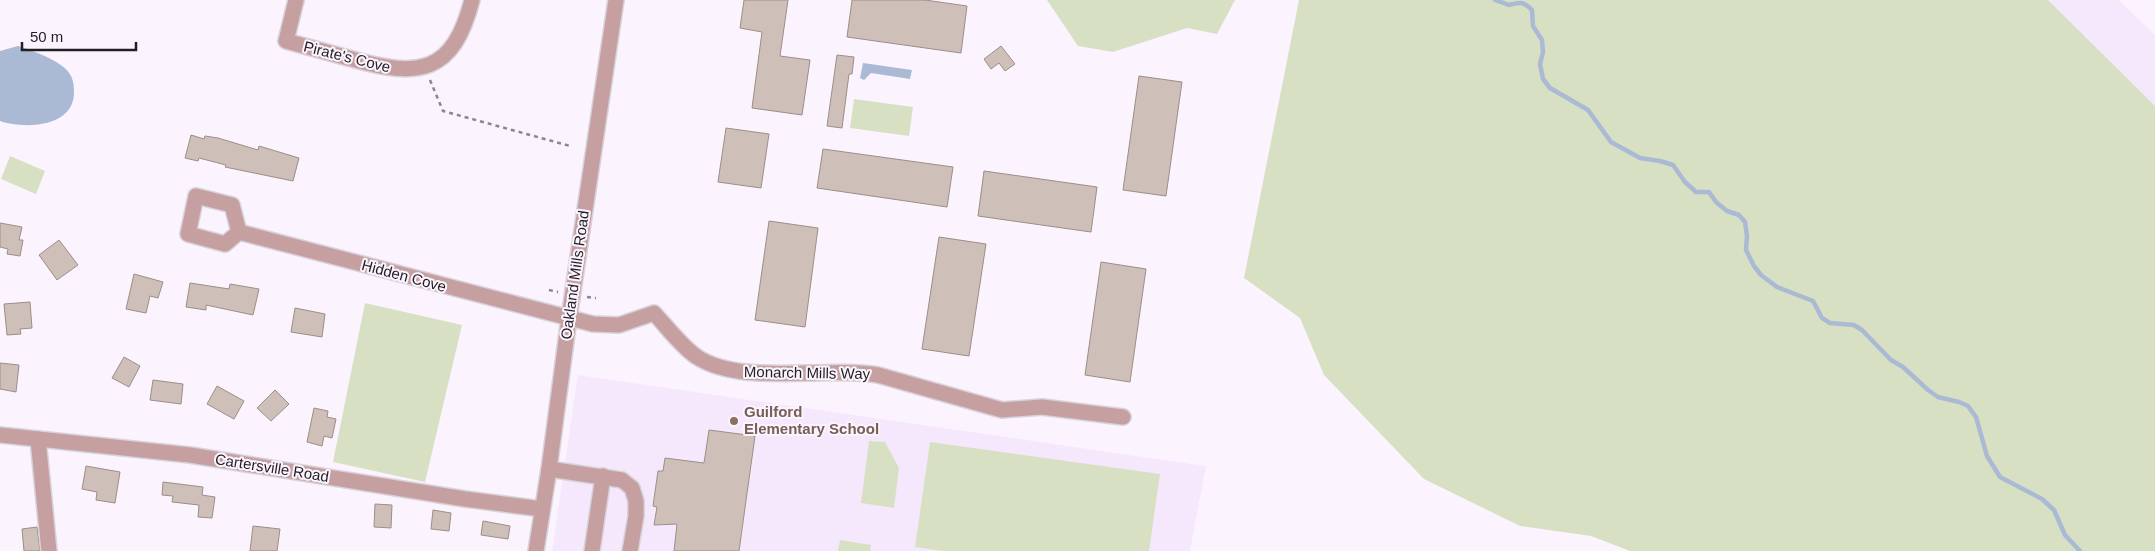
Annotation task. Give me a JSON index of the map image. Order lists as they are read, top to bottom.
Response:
{
  "streets": {
    "street": [
      "Pirate's Cove",
      "Oakland Mills Road",
      "Hidden Cove",
      "Monarch Mills Way",
      "Cartersville Road"
    ]
  },
  "crossings": [
    ["Oakland Mills Road", "Hidden Cove"],
    ["Oakland Mills Road", "Monarch Mills Way"],
    ["Oakland Mills Road", "Cartersville Road"],
    ["Hidden Cove", "Monarch Mills Way"]
  ],
  "places": ["Guilford Elementary School"],
  "scale_bar": "50 m"
}
